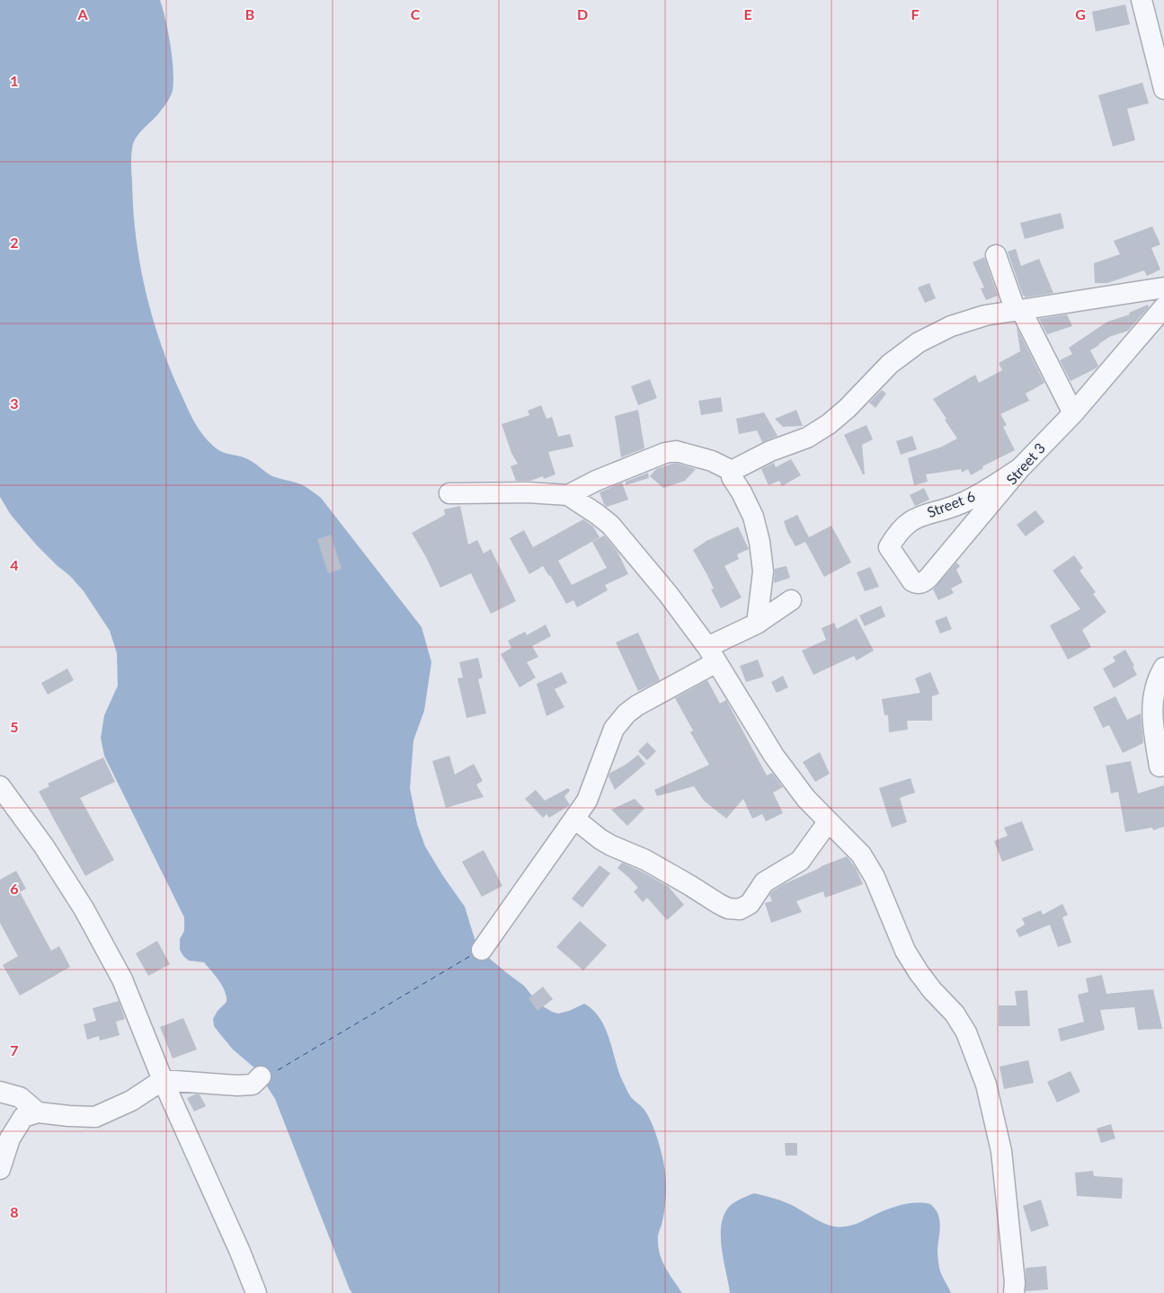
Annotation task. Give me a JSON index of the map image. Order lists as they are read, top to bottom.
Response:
{
  "streets": {
    "street": ["Street 3", "Street 6"]
  },
  "crossings": [
    ["Street 3", "Street 6"]
  ],
  "grid": {
    "columns": [
      "A",
      "B",
      "C",
      "D",
      "E",
      "F",
      "G"
    ],
    "rows": [
      "1",
      "2",
      "3",
      "4",
      "5",
      "6",
      "7",
      "8"
    ]
  }
}
